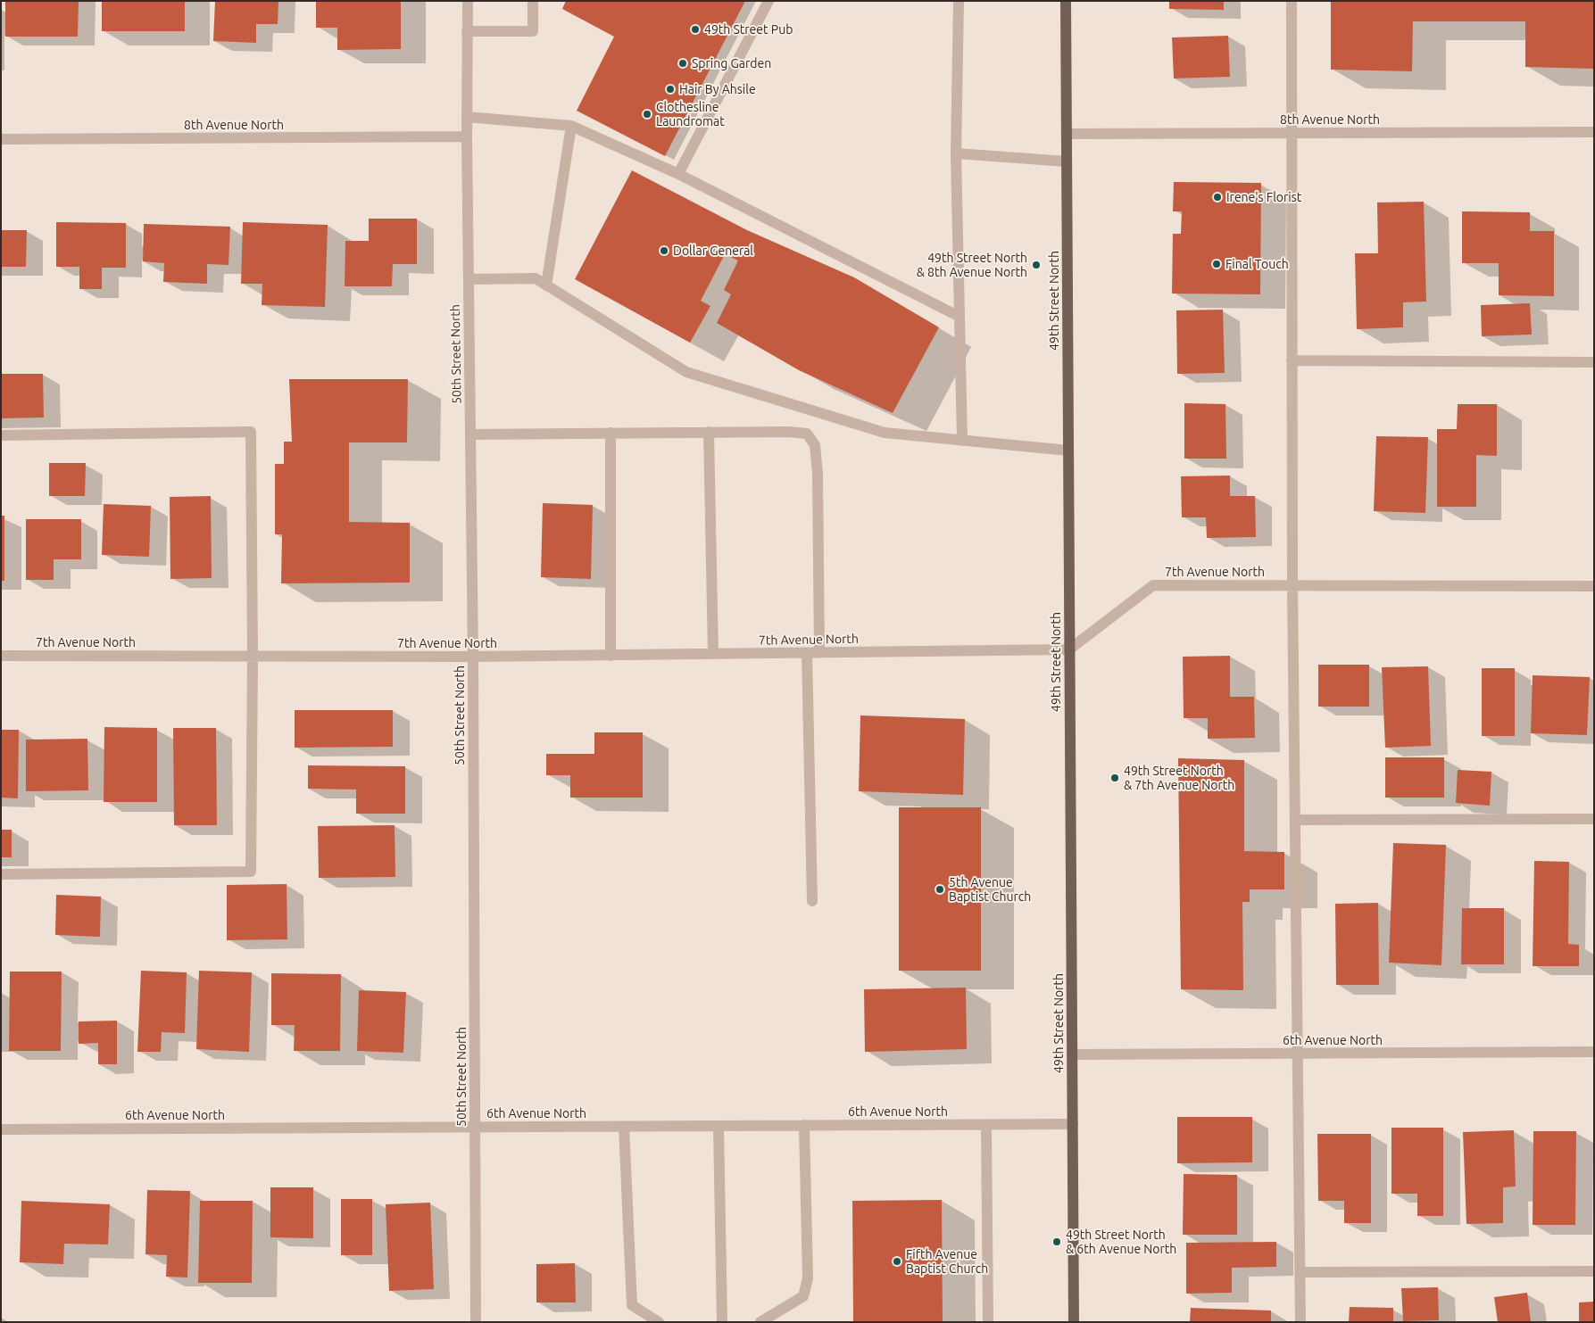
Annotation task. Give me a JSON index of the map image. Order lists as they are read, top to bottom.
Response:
{
  "streets": {
    "main road": ["49th Street North"],
    "street": [
      "8th Avenue North",
      "50th Street North",
      "7th Avenue North",
      "6th Avenue North"
    ]
  },
  "crossings": [
    ["8th Avenue North", "49th Street North"],
    ["8th Avenue North", "50th Street North"],
    ["49th Street North", "7th Avenue North"],
    ["49th Street North", "6th Avenue North"],
    ["50th Street North", "7th Avenue North"],
    ["50th Street North", "6th Avenue North"]
  ],
  "places": [
    "49th Street Pub",
    "Spring Garden",
    "Hair By Ahsile",
    "Clothesline Laundromat",
    "Irene's Florist",
    "Dollar General",
    "Final Touch",
    "49th Street North & 8th Avenue North",
    "49th Street North & 7th Avenue North",
    "5th Avenue Baptist Church",
    "49th Street North & 6th Avenue North",
    "Fifth Avenue Baptist Church"
  ]
}
